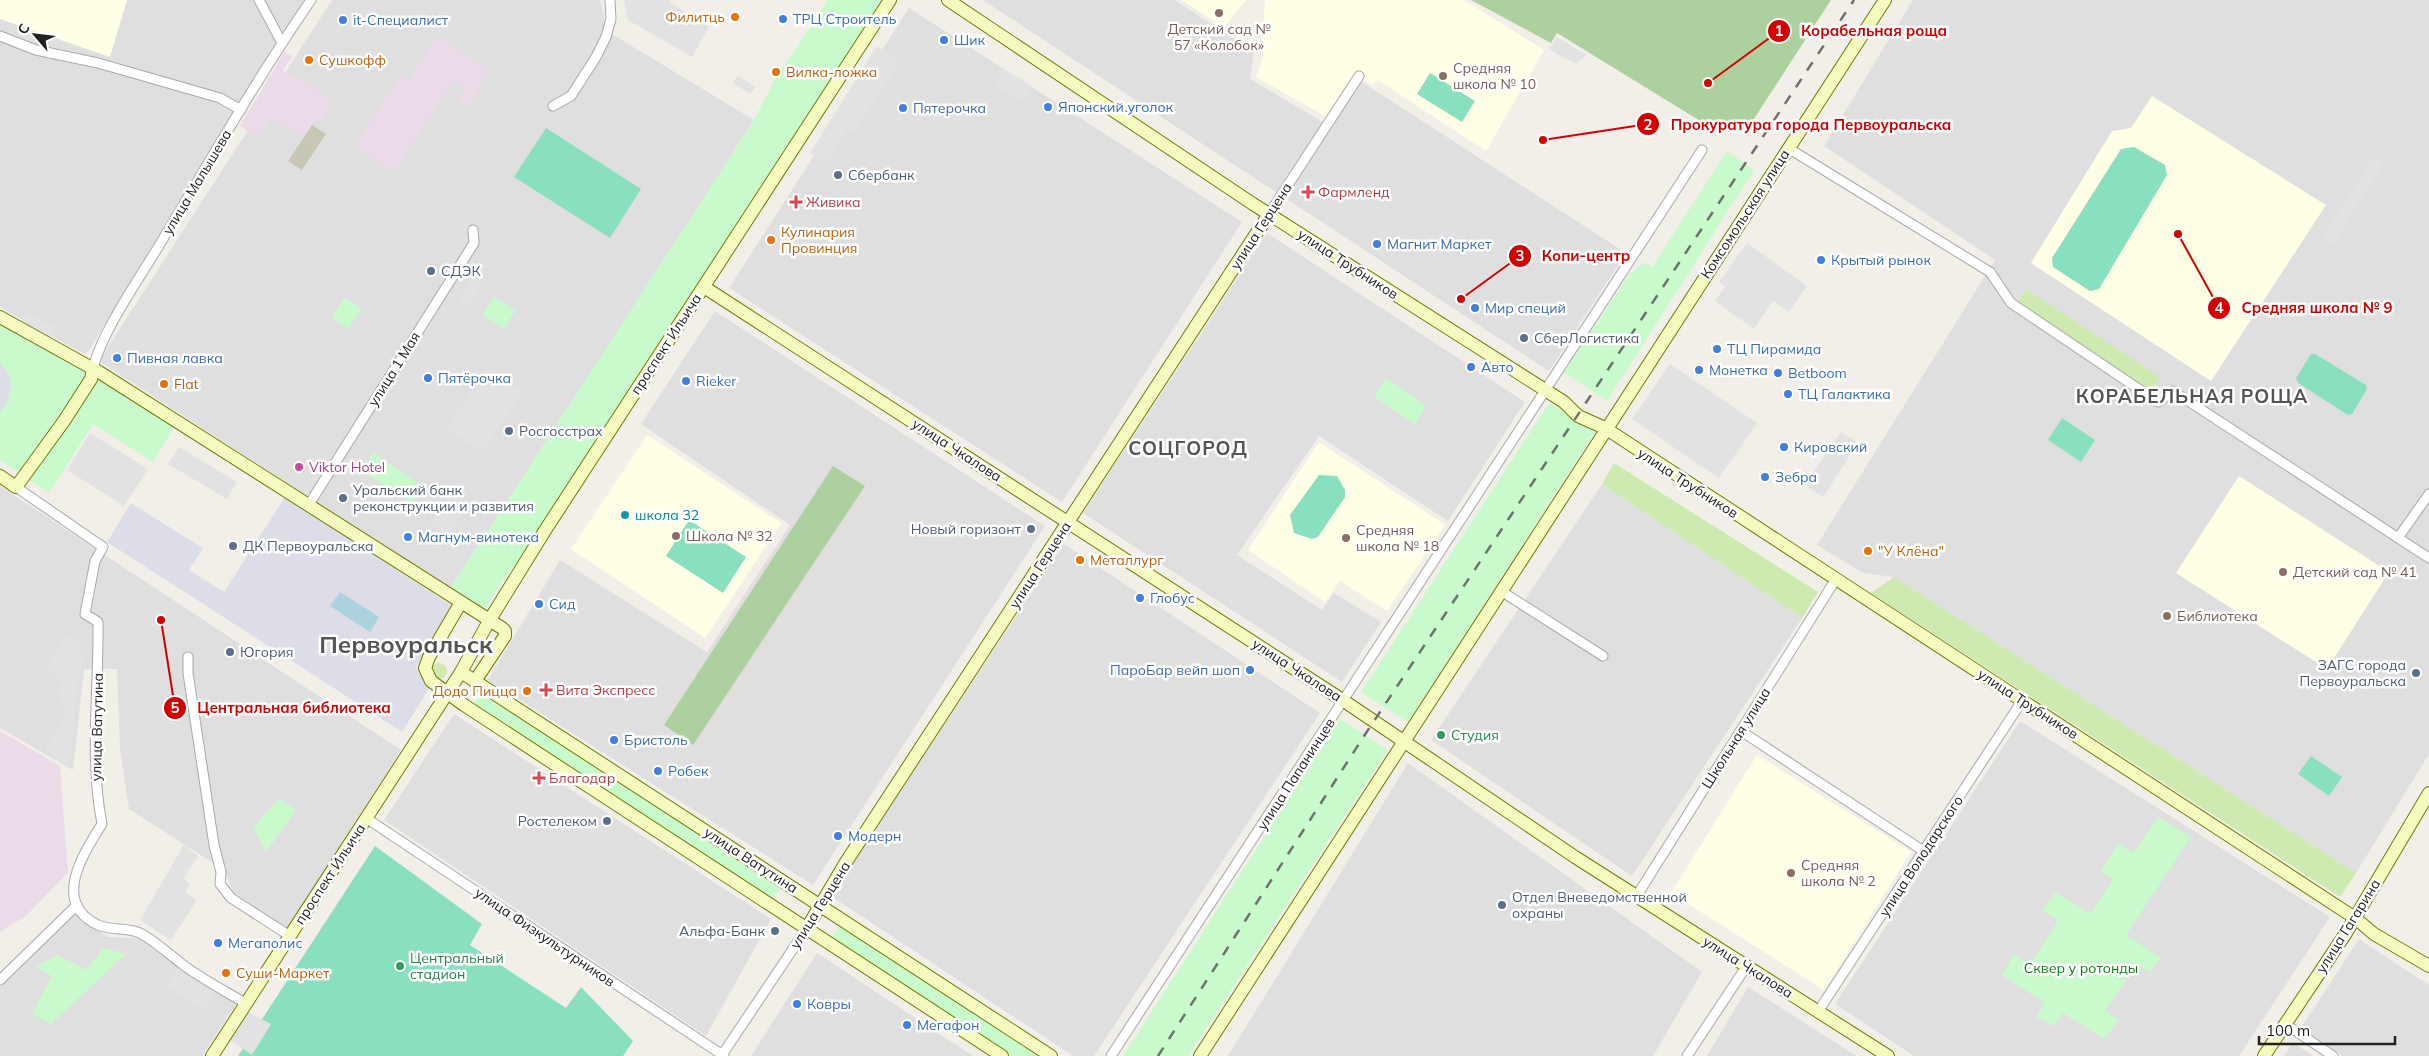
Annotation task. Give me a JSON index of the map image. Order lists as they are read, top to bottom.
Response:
{
  "streets": {
    "street": [
      "улица Малышева",
      "Комсомольская улица",
      "улица Герцена",
      "улица Трубников",
      "проспект Ильича",
      "улица 1 Мая",
      "улица Чкалова",
      "улица Ватутина",
      "Школьная улица",
      "улица Папанинцев",
      "улица Володарского",
      "улица Гагарина",
      "улица Физкультурников"
    ]
  },
  "crossings": [
    ["Комсомольская улица", "улица Трубников"],
    ["улица Герцена", "улица Трубников"],
    ["улица Герцена", "улица Чкалова"],
    ["улица Герцена", "улица Ватутина"],
    ["улица Герцена", "улица Физкультурников"],
    ["улица Трубников", "Школьная улица"],
    ["улица Трубников", "улица Папанинцев"],
    ["улица Трубников", "улица Володарского"],
    ["улица Трубников", "улица Гагарина"],
    ["проспект Ильича", "улица Чкалова"],
    ["проспект Ильича", "улица Ватутина"],
    ["проспект Ильича", "улица Физкультурников"],
    ["улица Чкалова", "Школьная улица"],
    ["улица Чкалова", "улица Папанинцев"],
    ["улица Чкалова", "улица Володарского"]
  ],
  "districts": ["КОРАБЕЛЬНАЯ РОЩА", "СОЦГОРОД", "Первоуральск"],
  "parks": ["Сквер у ротонды"],
  "places": {
    "other": [
      "Детский сад № 57 «Колобок»",
      "Филитць",
      "ТРЦ Строитель",
      "it-Специалист",
      "Шик",
      "Сушкофф",
      "Вилка-ложка",
      "Средняя школа № 10",
      "Корабельная роща",
      "Японский уголок",
      "Пятерочка",
      "Прокуратура города Первоуральска",
      "Сбербанк",
      "Средняя школа № 9",
      "Кулинария Провинция",
      "Магнит Маркет",
      "Крытый рынок",
      "СДЭК",
      "Копи-центр",
      "Мир специй",
      "СберЛогистика",
      "ТЦ Пирамида",
      "Пивная лавка",
      "Авто",
      "Монетка",
      "Betboom",
      "Пятёрочка",
      "Rieker",
      "Flat",
      "ТЦ Галактика",
      "Росгосстрах",
      "Кировский",
      "Viktor Hotel",
      "Зебра",
      "Уральский банк реконструкции и развития",
      "школа 32",
      "Новый горизонт",
      "Школа № 32",
      "Магнум-винотека",
      "Средняя школа № 18",
      "ДК Первоуральска",
      "\"У Клёна\"",
      "Металлург",
      "Детский сад № 41",
      "Глобус",
      "Сид",
      "Библиотека",
      "Центральная библиотека",
      "Югория",
      "ПароБар вейп шоп",
      "ЗАГС города Первоуральска",
      "Додо Пицца",
      "Студия",
      "Бристоль",
      "Робек",
      "Ростелеком",
      "Модерн",
      "Средняя школа № 2",
      "Отдел Вневедомственной охраны",
      "Альфа-Банк",
      "Мегаполис",
      "Центральный стадион",
      "Суши-Маркет",
      "Ковры",
      "Мегафон"
    ],
    "health": [
      "Фармленд",
      "Живика",
      "Вита Экспресс",
      "Благодар"
    ]
  },
  "scale_bar": "100 m",
  "north": "top left"
}
